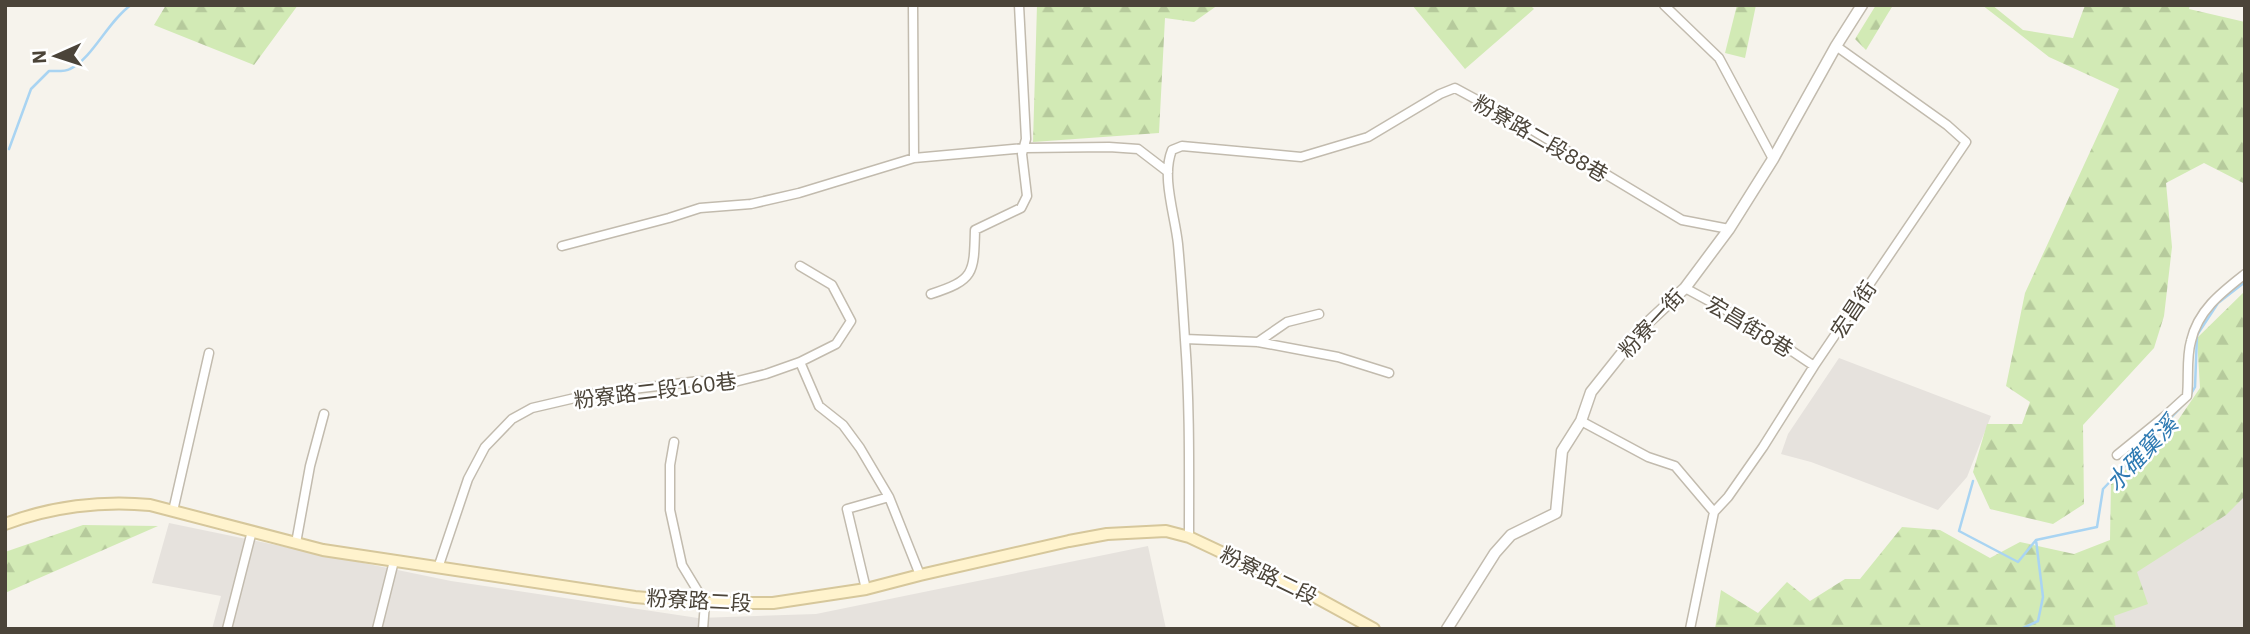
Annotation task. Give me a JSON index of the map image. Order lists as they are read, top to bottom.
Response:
{
  "streets": {
    "main road": ["粉寮路二段"],
    "street": [
      "粉寮路二段88巷",
      "宏昌街",
      "粉寮一街",
      "宏昌街8巷",
      "粉寮路二段160巷"
    ]
  },
  "crossings": [
    ["粉寮路二段88巷", "粉寮一街"],
    ["宏昌街", "粉寮一街"],
    ["宏昌街", "宏昌街8巷"],
    ["粉寮一街", "宏昌街8巷"],
    ["粉寮路二段160巷", "粉寮路二段"]
  ],
  "water": ["水確窠溪"],
  "north": "left"
}
